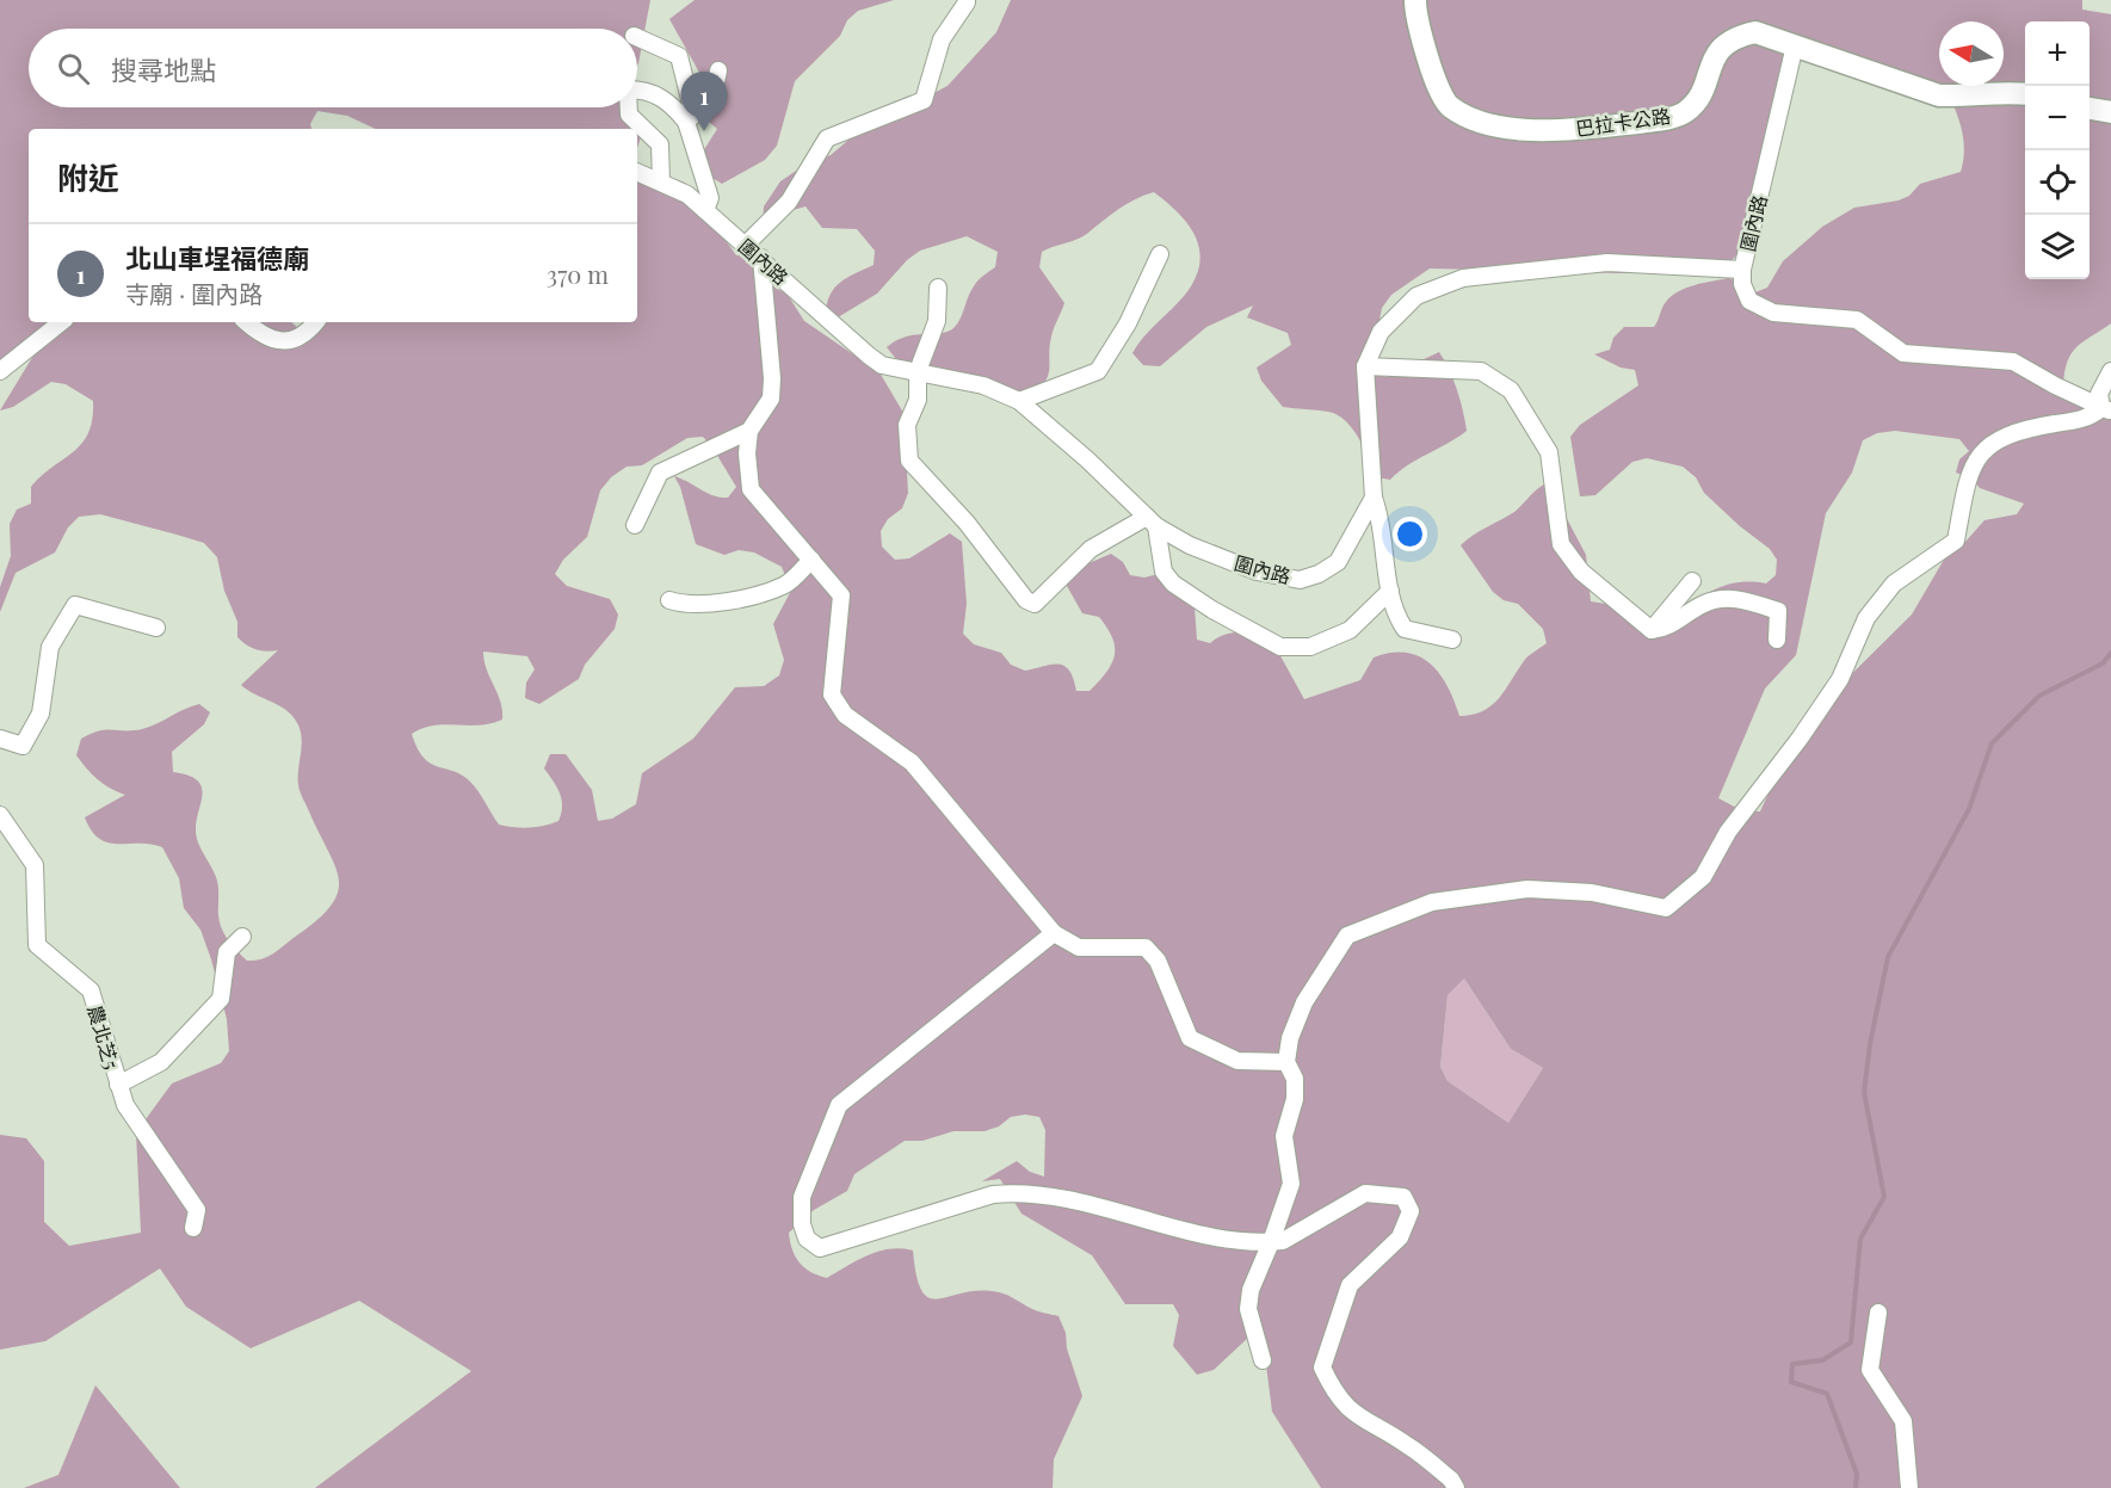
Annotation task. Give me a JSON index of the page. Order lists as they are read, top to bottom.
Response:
{
  "streets": {
    "main road": ["巴拉卡公路"],
    "street": ["圍內路", "農北芝5"]
  },
  "crossings": [
    ["巴拉卡公路", "圍內路"]
  ],
  "north": "left",
  "page": {
    "map_buttons": ["+", "−"],
    "search": "搜尋地點",
    "pins": "1",
    "heading": "附近",
    "list": [
      {
        "mark": "1",
        "name": "北山車埕福德廟",
        "note": "寺廟 · 圍內路",
        "value": "370 m"
      }
    ]
  }
}
